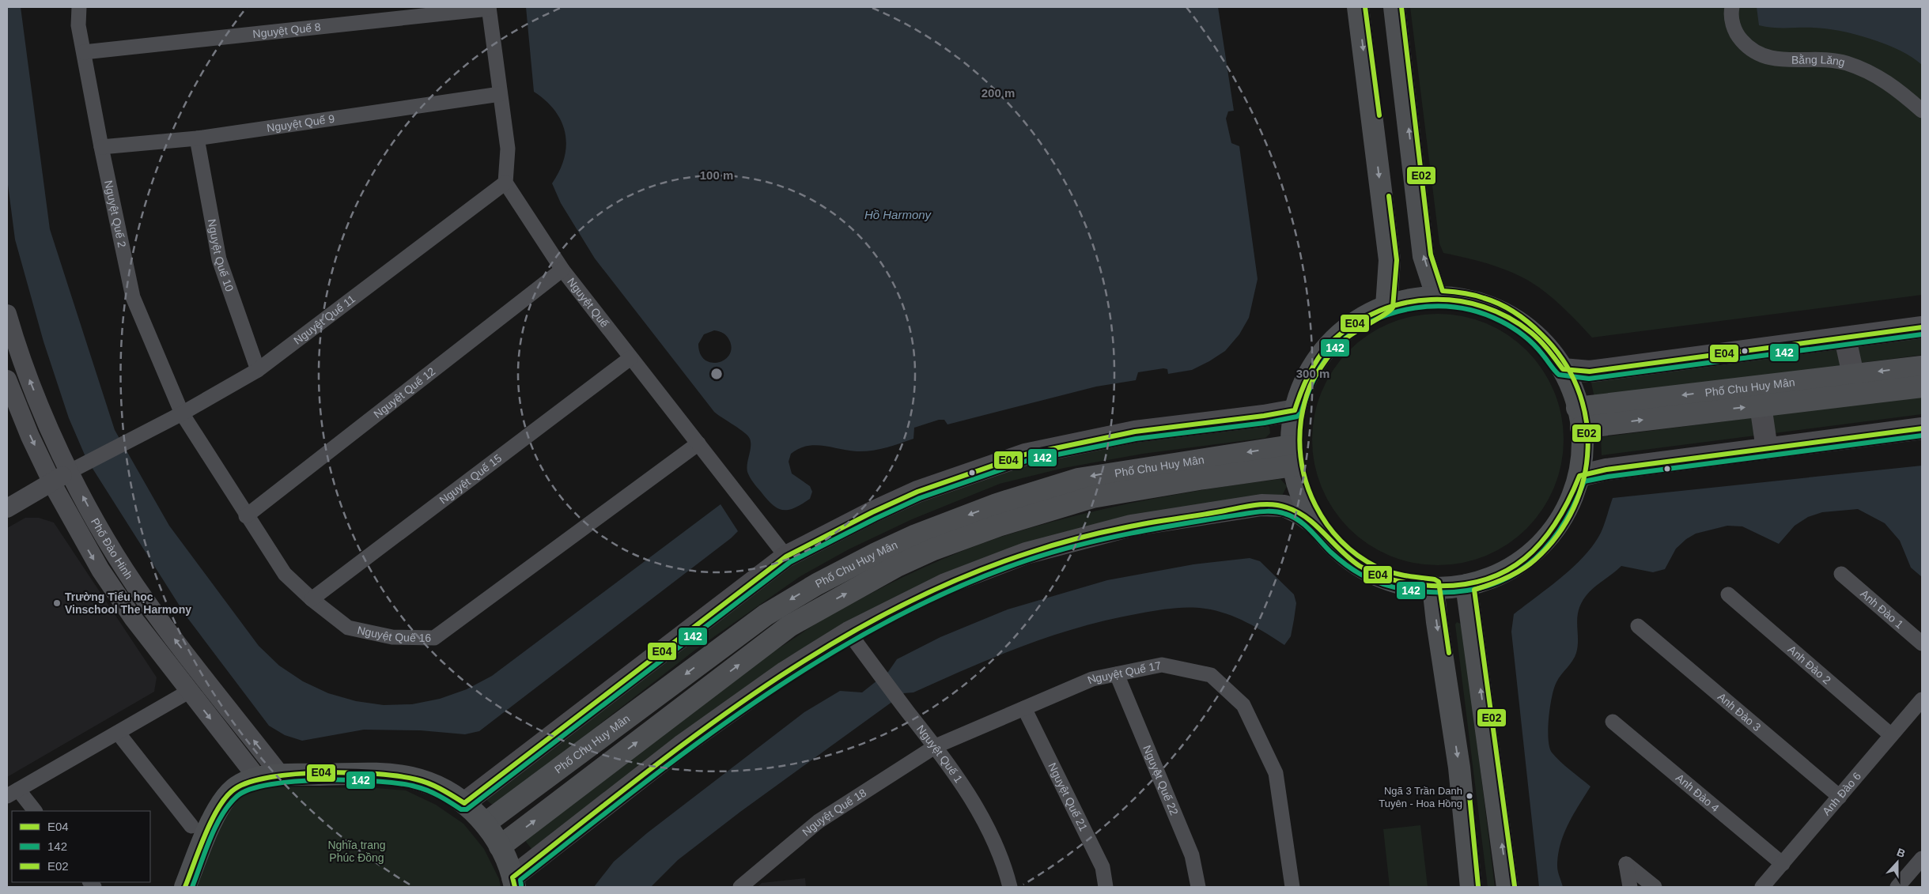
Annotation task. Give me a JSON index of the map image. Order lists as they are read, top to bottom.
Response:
{
  "streets": {
    "main road": ["Phố Chu Huy Mân"],
    "street": [
      "Nguyệt Quế 8",
      "Bằng Lăng",
      "Nguyệt Quế 9",
      "Nguyệt Quế 2",
      "Nguyệt Quế 10",
      "Nguyệt Quế",
      "Nguyệt Quế 11",
      "Nguyệt Quế 12",
      "Nguyệt Quế 15",
      "Phố Đào Hinh",
      "Anh Đào 1",
      "Nguyệt Quế 16",
      "Anh Đào 2",
      "Nguyệt Quế 17",
      "Anh Đào 3",
      "Nguyệt Quế 1",
      "Nguyệt Quế 22",
      "Anh Đào 4",
      "Anh Đào 6",
      "Nguyệt Quế 21",
      "Nguyệt Quế 18"
    ]
  },
  "crossings": [
    ["Nguyệt Quế 8", "Nguyệt Quế 2"],
    ["Nguyệt Quế 9", "Nguyệt Quế 2"],
    ["Nguyệt Quế 9", "Nguyệt Quế 10"],
    ["Nguyệt Quế 2", "Nguyệt Quế 11"],
    ["Nguyệt Quế 2", "Nguyệt Quế 16"],
    ["Nguyệt Quế 10", "Nguyệt Quế 11"],
    ["Nguyệt Quế", "Nguyệt Quế 11"],
    ["Nguyệt Quế", "Nguyệt Quế 12"],
    ["Nguyệt Quế", "Nguyệt Quế 15"],
    ["Nguyệt Quế", "Nguyệt Quế 16"],
    ["Nguyệt Quế 11", "Phố Đào Hinh"],
    ["Nguyệt Quế 11", "Nguyệt Quế 16"],
    ["Nguyệt Quế 12", "Nguyệt Quế 16"],
    ["Nguyệt Quế 15", "Nguyệt Quế 16"],
    ["Anh Đào 2", "Anh Đào 6"],
    ["Nguyệt Quế 17", "Nguyệt Quế 1"],
    ["Nguyệt Quế 17", "Nguyệt Quế 22"],
    ["Nguyệt Quế 17", "Nguyệt Quế 21"],
    ["Nguyệt Quế 17", "Nguyệt Quế 18"],
    ["Anh Đào 3", "Anh Đào 6"],
    ["Nguyệt Quế 1", "Nguyệt Quế 18"],
    ["Anh Đào 4", "Anh Đào 6"]
  ],
  "water": ["Hồ Harmony"],
  "parks": ["Nghĩa trang Phúc Đồng"],
  "places": ["Trường Tiểu học Vinschool The Harmony", "Ngã 3 Trần Danh Tuyên - Hoa Hồng"],
  "lines": ["transit line E02", "transit line E04", "transit line 142"],
  "legend": ["E04", "142", "E02"],
  "north": "top",
  "rings": ["200 m", "100 m", "300 m"]
}
